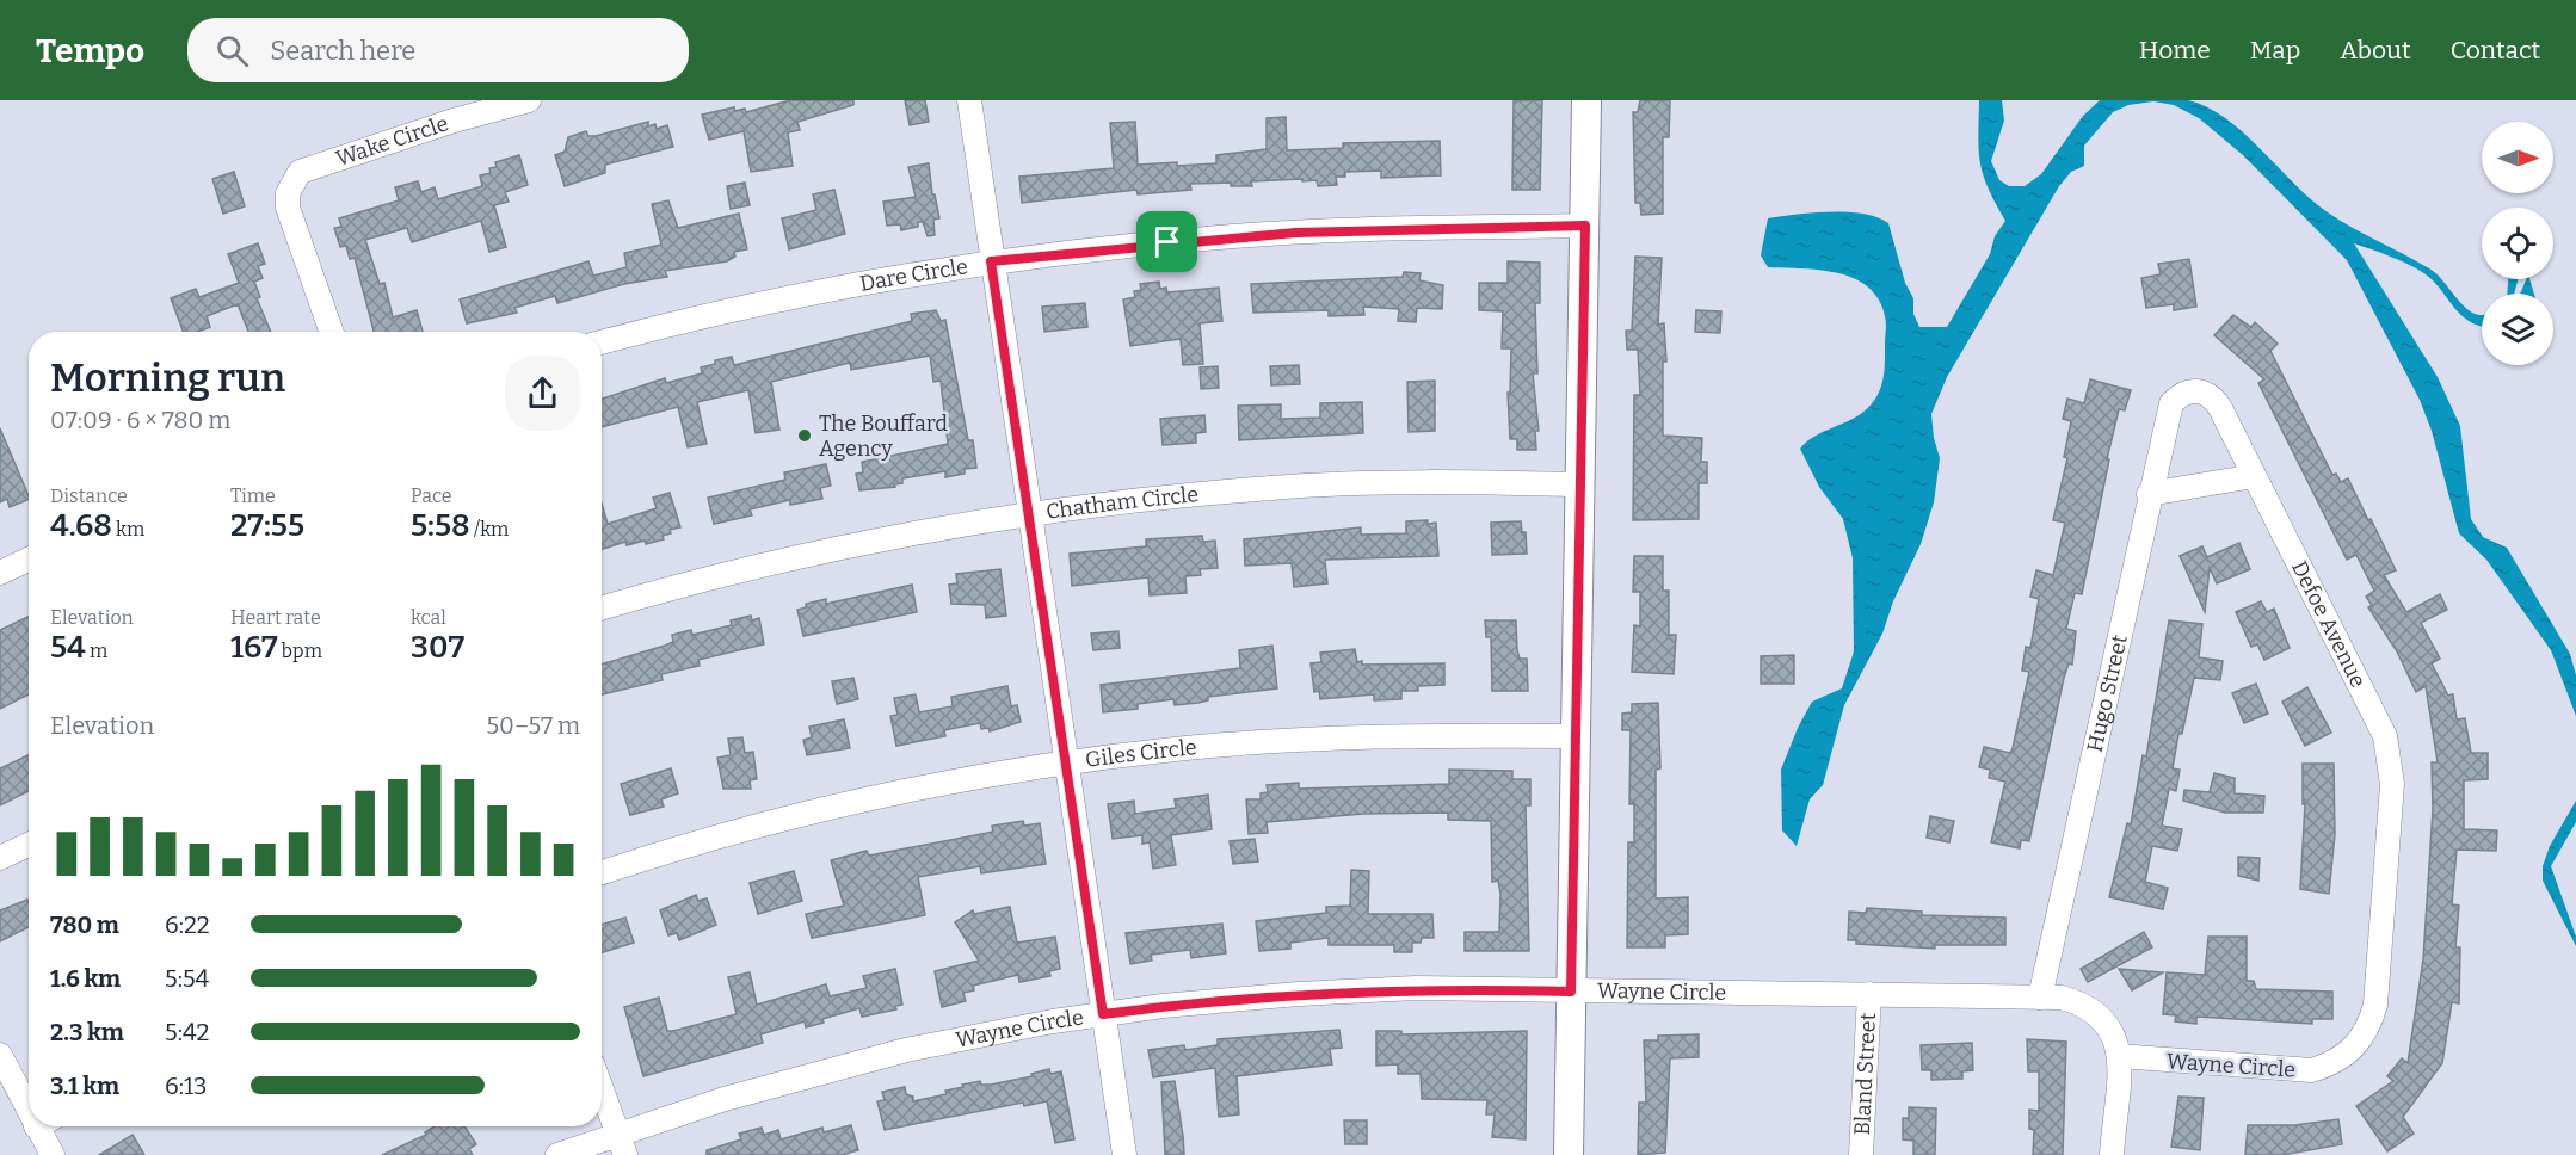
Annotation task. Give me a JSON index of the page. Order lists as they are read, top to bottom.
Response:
{
  "streets": {
    "street": [
      "Wake Circle",
      "Dare Circle",
      "Chatham Circle",
      "Defoe Avenue",
      "Hugo Street",
      "Giles Circle",
      "Wayne Circle",
      "Bland Street"
    ]
  },
  "crossings": [
    ["Defoe Avenue", "Hugo Street"],
    ["Defoe Avenue", "Wayne Circle"],
    ["Hugo Street", "Wayne Circle"],
    ["Wayne Circle", "Bland Street"]
  ],
  "places": ["The Bouffard Agency"],
  "north": "right",
  "page": {
    "header": "Tempo",
    "search": "Search here",
    "nav": [
      "Home",
      "Map",
      "About",
      "Contact"
    ],
    "heading": ["Morning run", "07:09 · 6 × 780 m"],
    "stats": [
      ["Distance", "4.68 km"],
      ["Time", "27:55"],
      ["Pace", "5:58 /km"],
      ["Elevation", "54 m"],
      ["Heart rate", "167 bpm"],
      ["kcal", "307"]
    ],
    "chart": ["Elevation", "50–57 m"],
    "list": [
      {
        "name": "780 m",
        "note": "6:22"
      },
      {
        "name": "1.6 km",
        "note": "5:54"
      },
      {
        "name": "2.3 km",
        "note": "5:42"
      },
      {
        "name": "3.1 km",
        "note": "6:13"
      }
    ]
  }
}
